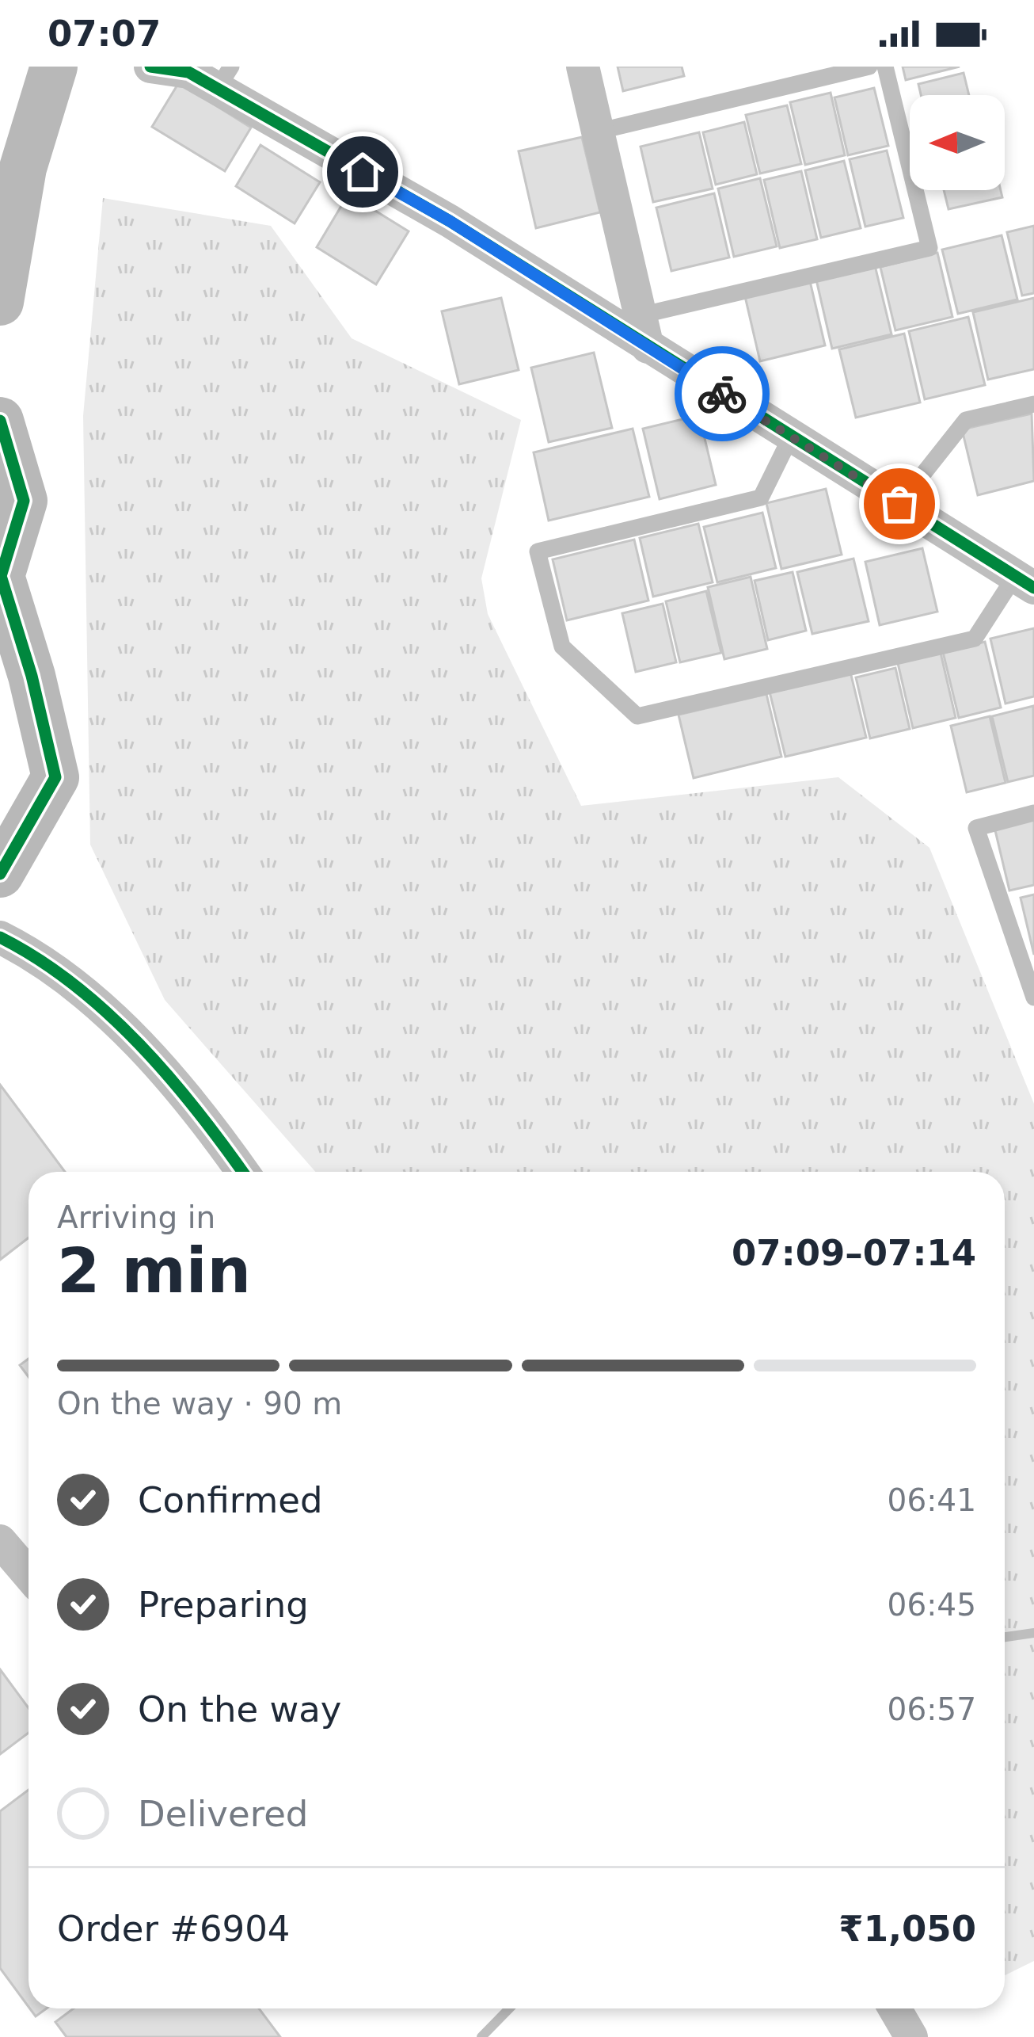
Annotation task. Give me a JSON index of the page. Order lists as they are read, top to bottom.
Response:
{
  "north": "left",
  "page": {
    "status": "07:07",
    "heading": ["2 min", "Arriving in", "07:09–07:14"],
    "panel": ["Order #6904", "₹1,050"],
    "bar": "On the way · 90 m",
    "list": [
      ["Confirmed", "06:41"],
      ["Preparing", "06:45"],
      ["On the way", "06:57"],
      "Delivered"
    ]
  }
}
